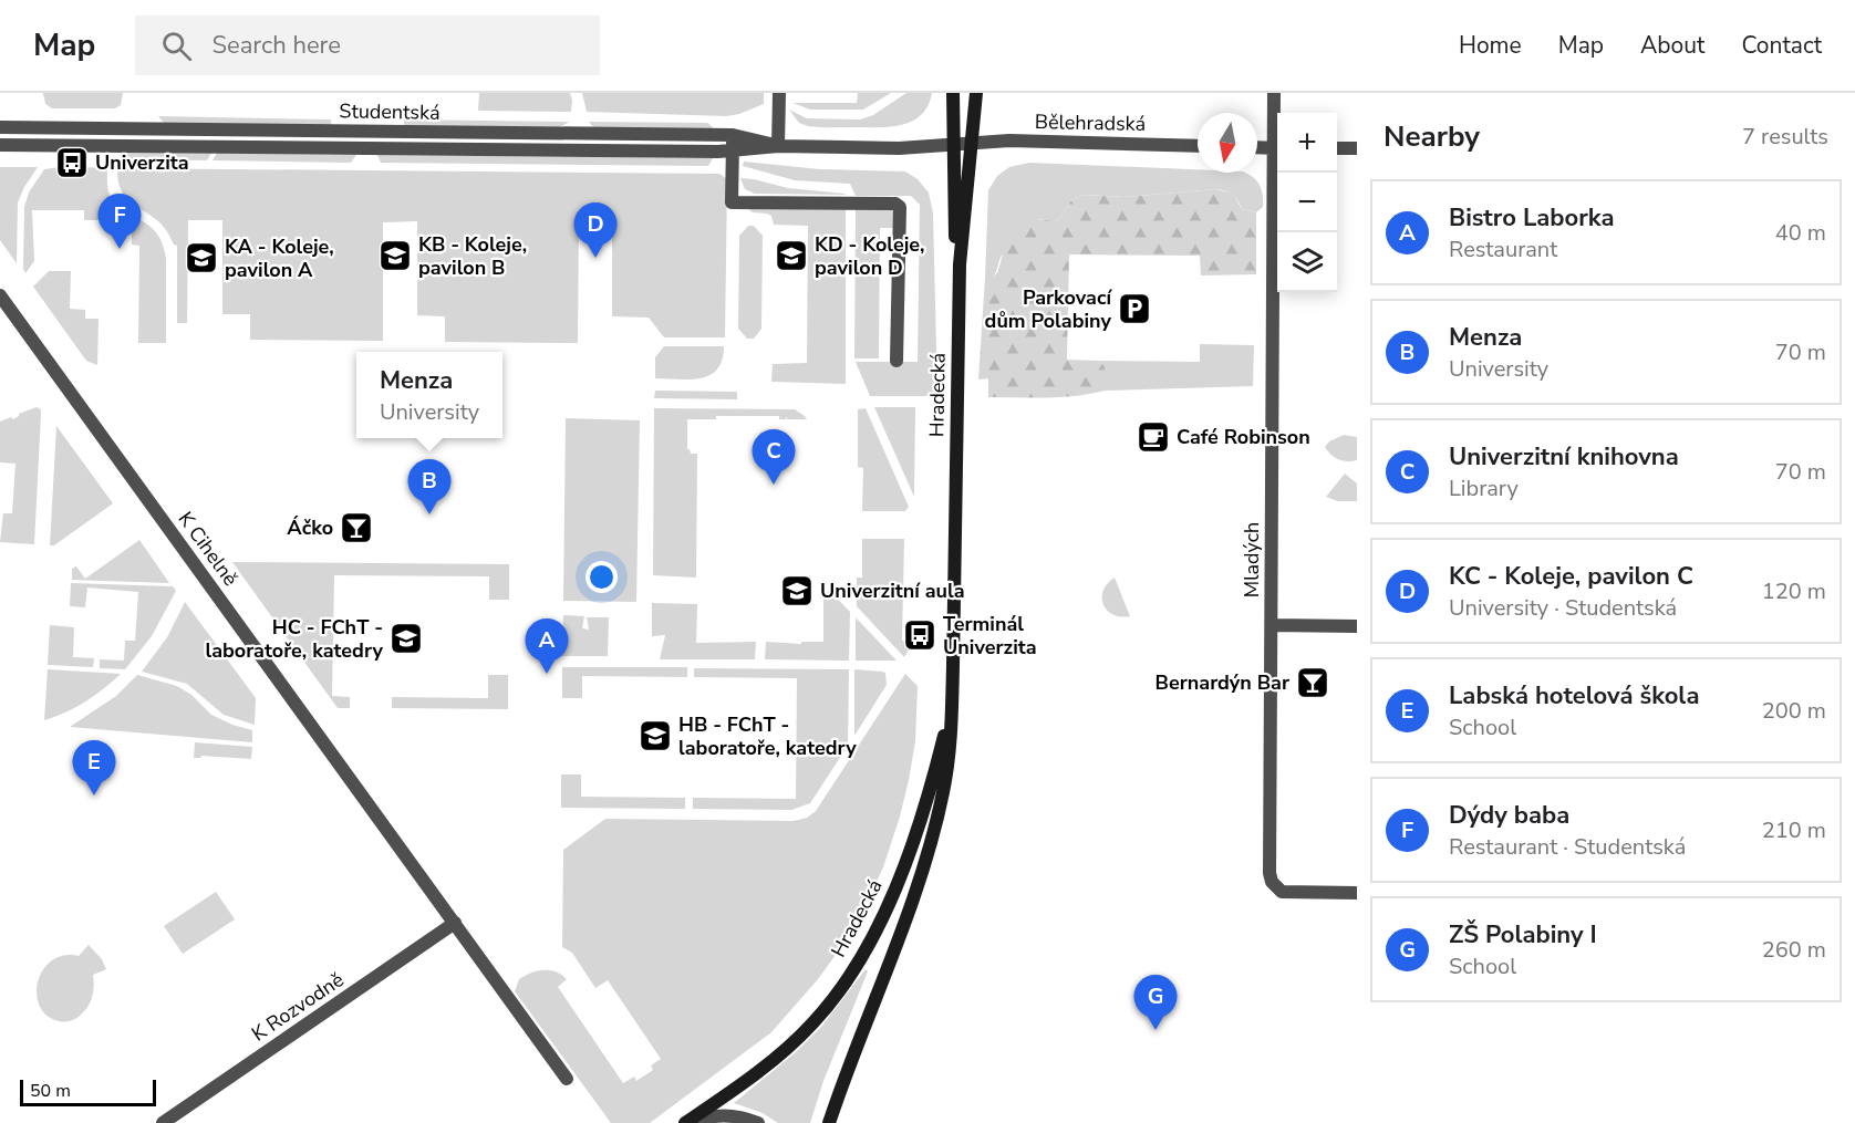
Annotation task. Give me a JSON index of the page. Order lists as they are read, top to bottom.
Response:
{
  "streets": {
    "main road": ["Hradecká"],
    "street": [
      "Studentská",
      "Bělehradská",
      "K Cihelně",
      "Mladých",
      "K Rozvodně"
    ]
  },
  "crossings": [
    ["Studentská", "Bělehradská"],
    ["K Cihelně", "K Rozvodně"]
  ],
  "places": {
    "bus stop": ["Univerzita", "Terminál Univerzita"],
    "school or university": [
      "KB - Koleje, pavilon B",
      "KD - Koleje, pavilon D",
      "KA - Koleje, pavilon A",
      "Univerzitní aula",
      "HC - FChT - laboratoře, katedry",
      "HB - FChT - laboratoře, katedry"
    ],
    "parking": ["Parkovací dům Polabiny"],
    "cafe": ["Café Robinson"],
    "bar": ["Áčko", "Bernardýn Bar"]
  },
  "scale_bar": "50 m",
  "north": "bottom",
  "page": {
    "header": "Map",
    "search": "Search here",
    "nav": [
      "Home",
      "Map",
      "About",
      "Contact"
    ],
    "heading": ["Nearby", "7 results"],
    "map_buttons": ["+", "−"],
    "list": [
      {
        "mark": "A",
        "name": "Bistro Laborka",
        "note": "Restaurant",
        "value": "40 m"
      },
      {
        "mark": "B",
        "name": "Menza",
        "note": "University",
        "value": "70 m"
      },
      {
        "mark": "C",
        "name": "Univerzitní knihovna",
        "note": "Library",
        "value": "70 m"
      },
      {
        "mark": "D",
        "name": "KC - Koleje, pavilon C",
        "note": "University · Studentská",
        "value": "120 m"
      },
      {
        "mark": "E",
        "name": "Labská hotelová škola",
        "note": "School",
        "value": "200 m"
      },
      {
        "mark": "F",
        "name": "Dýdy baba",
        "note": "Restaurant · Studentská",
        "value": "210 m"
      },
      {
        "mark": "G",
        "name": "ZŠ Polabiny I",
        "note": "School",
        "value": "260 m"
      }
    ],
    "pins": [
      "F",
      "D",
      "C",
      "B",
      "A",
      "E",
      "G"
    ],
    "popup": ["Menza", "University"],
    "scale": "50 m"
  }
}
